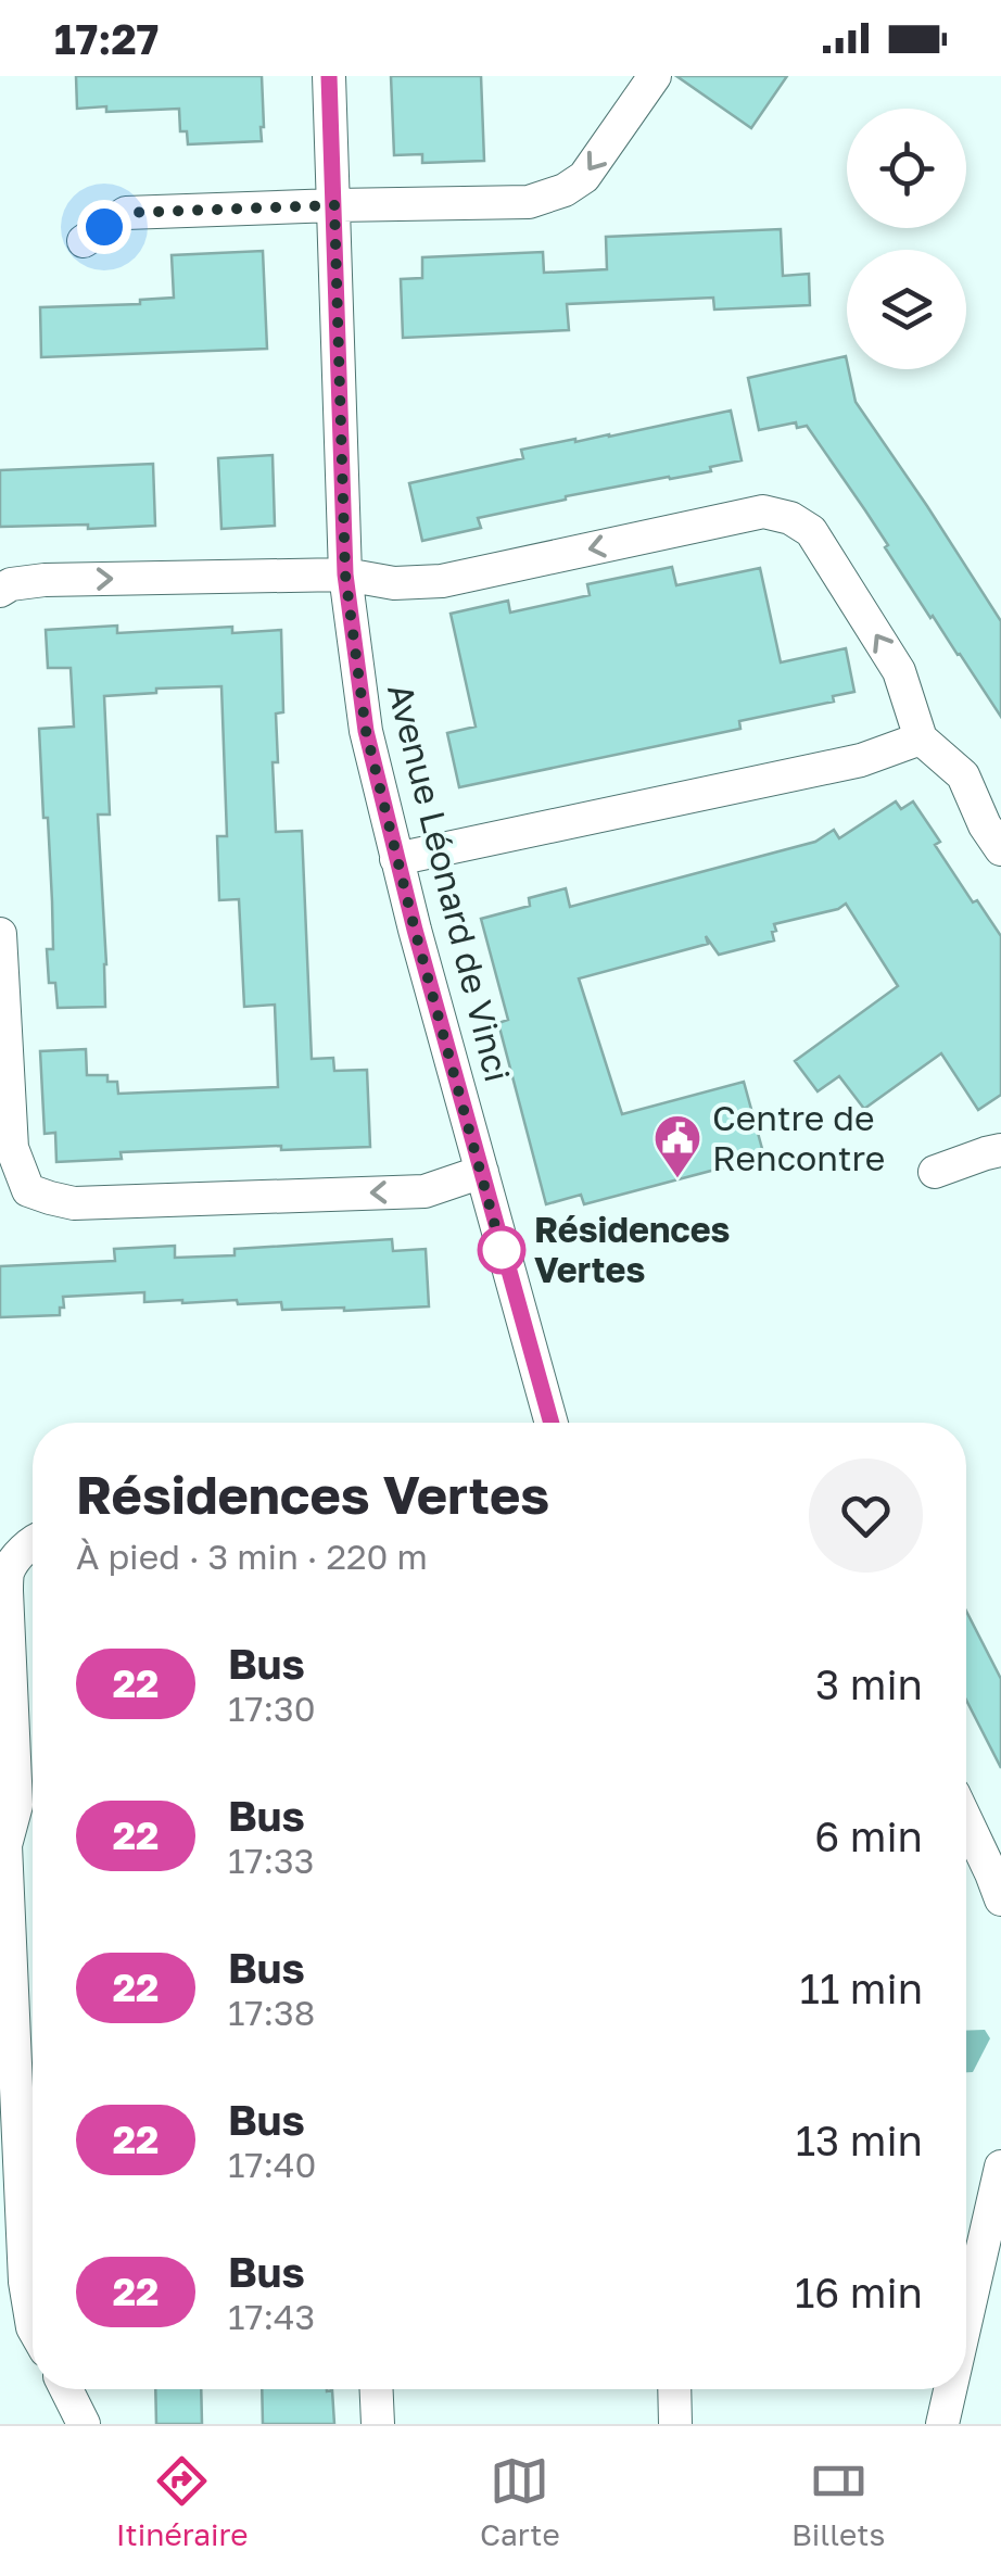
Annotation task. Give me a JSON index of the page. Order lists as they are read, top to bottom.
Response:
{
  "streets": {
    "street": ["Avenue Léonard de Vinci"]
  },
  "places": {
    "public building": ["Centre de Rencontre"],
    "other": ["Résidences Vertes"]
  },
  "lines": ["bus line 22"],
  "page": {
    "status": "17:27",
    "heading": ["Résidences Vertes", "À pied · 3 min · 220 m"],
    "list": [
      {
        "mark": "22",
        "name": "Bus",
        "note": "17:30",
        "value": "3 min"
      },
      {
        "mark": "22",
        "name": "Bus",
        "note": "17:33",
        "value": "6 min"
      },
      {
        "mark": "22",
        "name": "Bus",
        "note": "17:38",
        "value": "11 min"
      },
      {
        "mark": "22",
        "name": "Bus",
        "note": "17:40",
        "value": "13 min"
      },
      {
        "mark": "22",
        "name": "Bus",
        "note": "17:43",
        "value": "16 min"
      }
    ],
    "tabs": ["Itinéraire", "Carte", "Billets"]
  }
}
